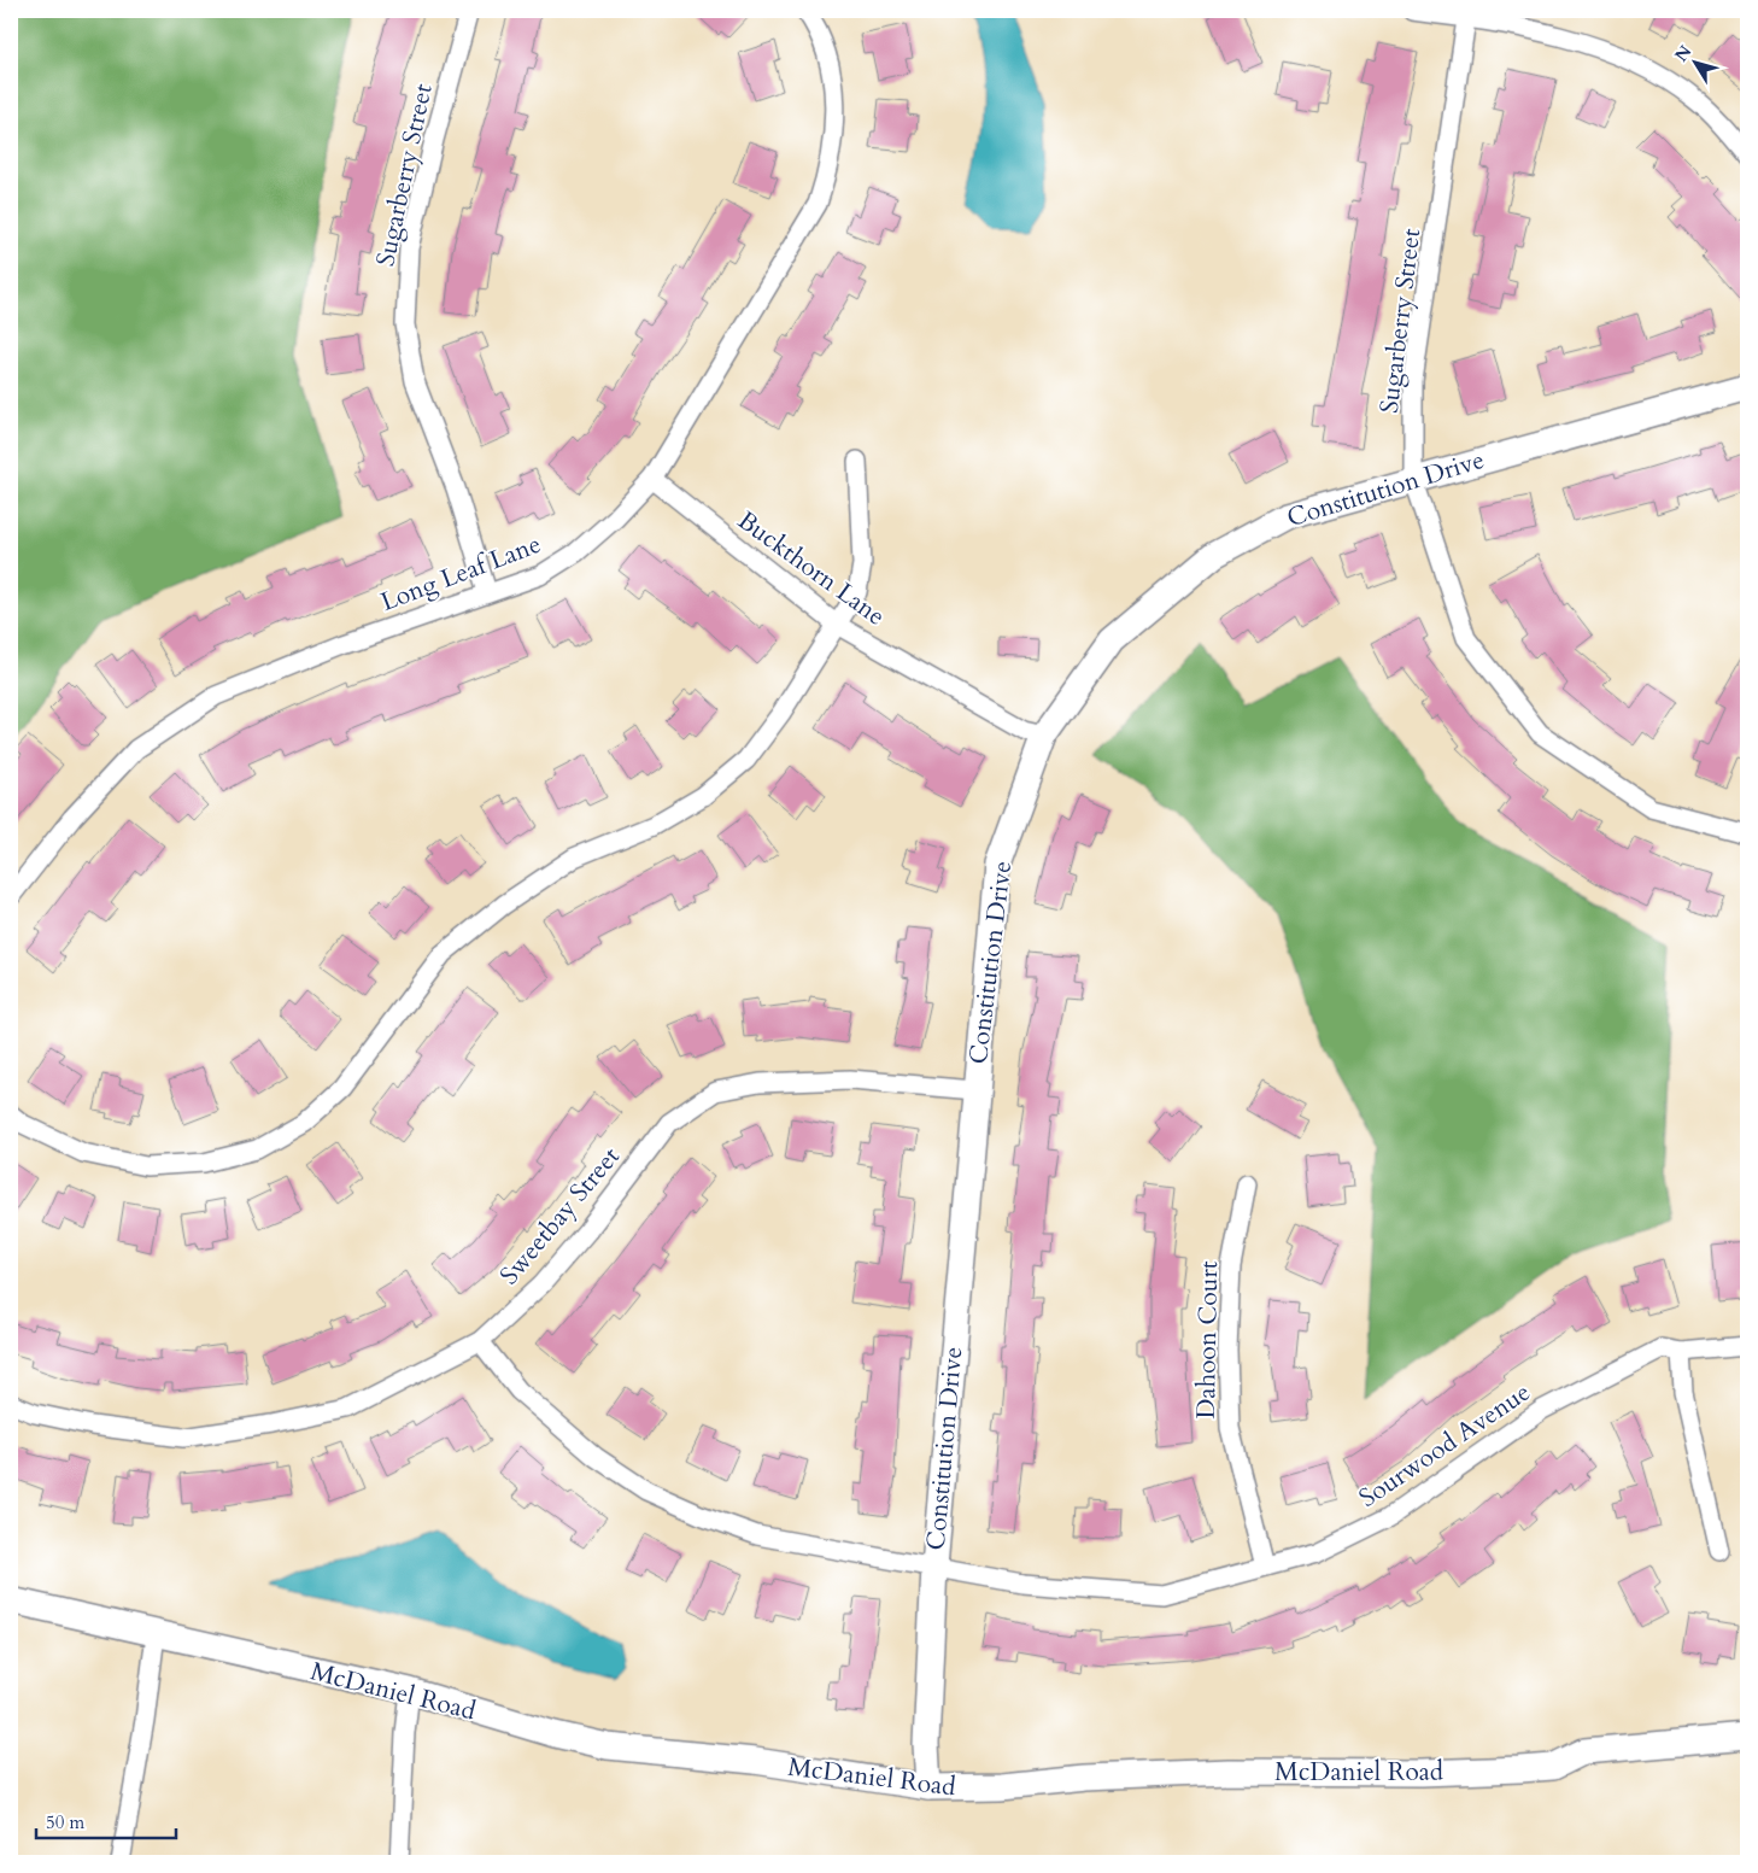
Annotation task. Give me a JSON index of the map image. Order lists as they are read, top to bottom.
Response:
{
  "streets": {
    "street": [
      "Sugarberry Street",
      "Constitution Drive",
      "Buckthorn Lane",
      "Long Leaf Lane",
      "Sweetbay Street",
      "Dahoon Court",
      "Sourwood Avenue",
      "McDaniel Road"
    ]
  },
  "crossings": [
    ["Sugarberry Street", "Constitution Drive"],
    ["Sugarberry Street", "Long Leaf Lane"],
    ["Constitution Drive", "Buckthorn Lane"],
    ["Constitution Drive", "Sweetbay Street"],
    ["Constitution Drive", "Sourwood Avenue"],
    ["Constitution Drive", "McDaniel Road"],
    ["Buckthorn Lane", "Long Leaf Lane"],
    ["Sweetbay Street", "Sourwood Avenue"],
    ["Dahoon Court", "Sourwood Avenue"]
  ],
  "scale_bar": "50 m",
  "north": "top left"
}
